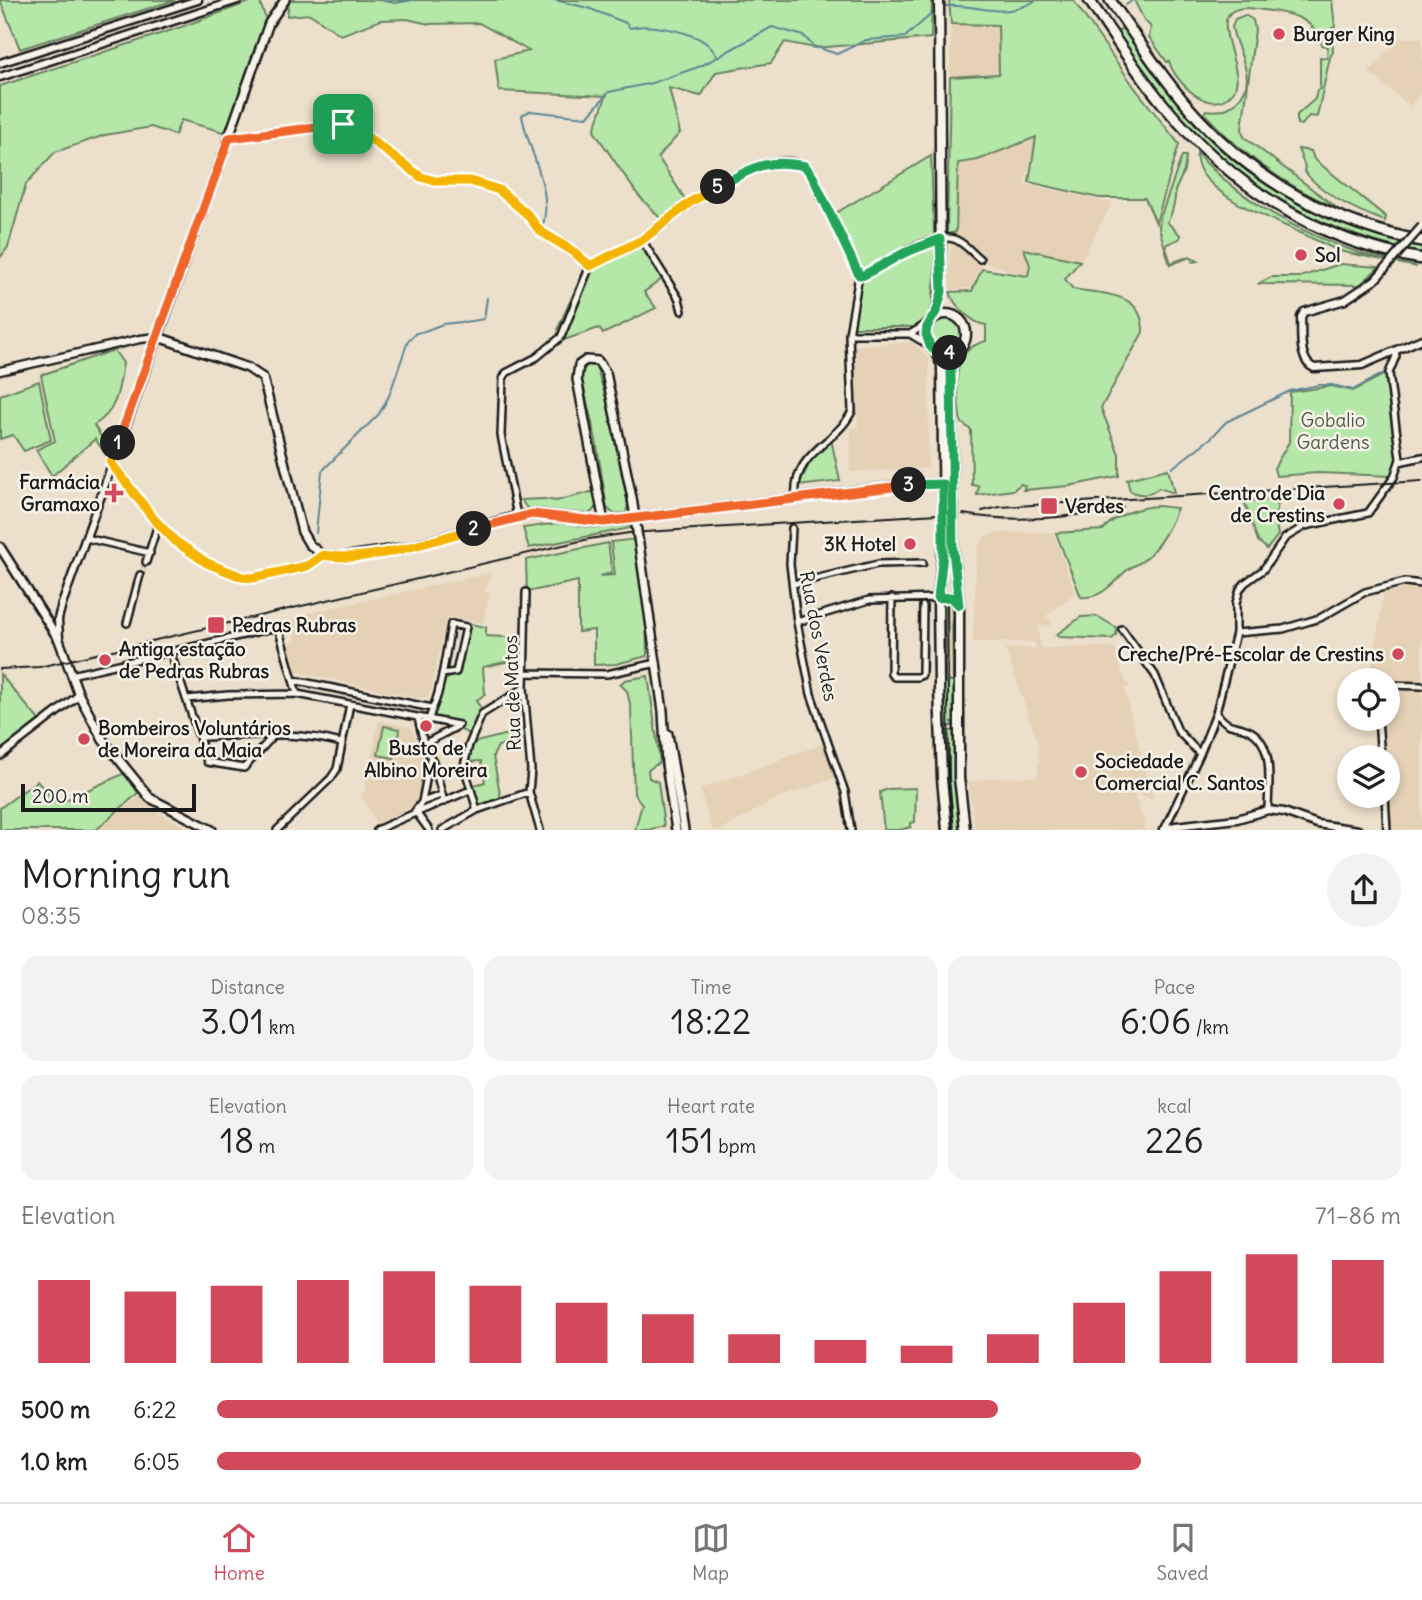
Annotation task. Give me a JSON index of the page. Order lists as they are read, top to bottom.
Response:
{
  "streets": {
    "street": ["Rua dos Verdes", "Rua de Matos"]
  },
  "parks": ["Gobalio Gardens"],
  "places": {
    "other": [
      "Burger King",
      "Sol",
      "Centro de Dia de Crestins",
      "3K Hotel",
      "Creche/Pré-Escolar de Crestins",
      "Antiga estação de Pedras Rubras",
      "Busto de Albino Moreira",
      "Bombeiros Voluntários de Moreira da Maia",
      "Sociedade Comercial C. Santos"
    ],
    "health": ["Farmácia Gramaxo"],
    "transit": ["Verdes", "Pedras Rubras"]
  },
  "scale_bar": "200 m",
  "page": {
    "pins": [
      "5",
      "4",
      "1",
      "3",
      "2"
    ],
    "scale": "200 m",
    "heading": ["Morning run", "08:35"],
    "stats": [
      ["Distance", "3.01 km"],
      ["Time", "18:22"],
      ["Pace", "6:06 /km"],
      ["Elevation", "18 m"],
      ["Heart rate", "151 bpm"],
      ["kcal", "226"]
    ],
    "chart": ["Elevation", "71–86 m"],
    "list": [
      {
        "name": "500 m",
        "note": "6:22"
      },
      {
        "name": "1.0 km",
        "note": "6:05"
      }
    ],
    "tabs": ["Home", "Map", "Saved"]
  }
}
